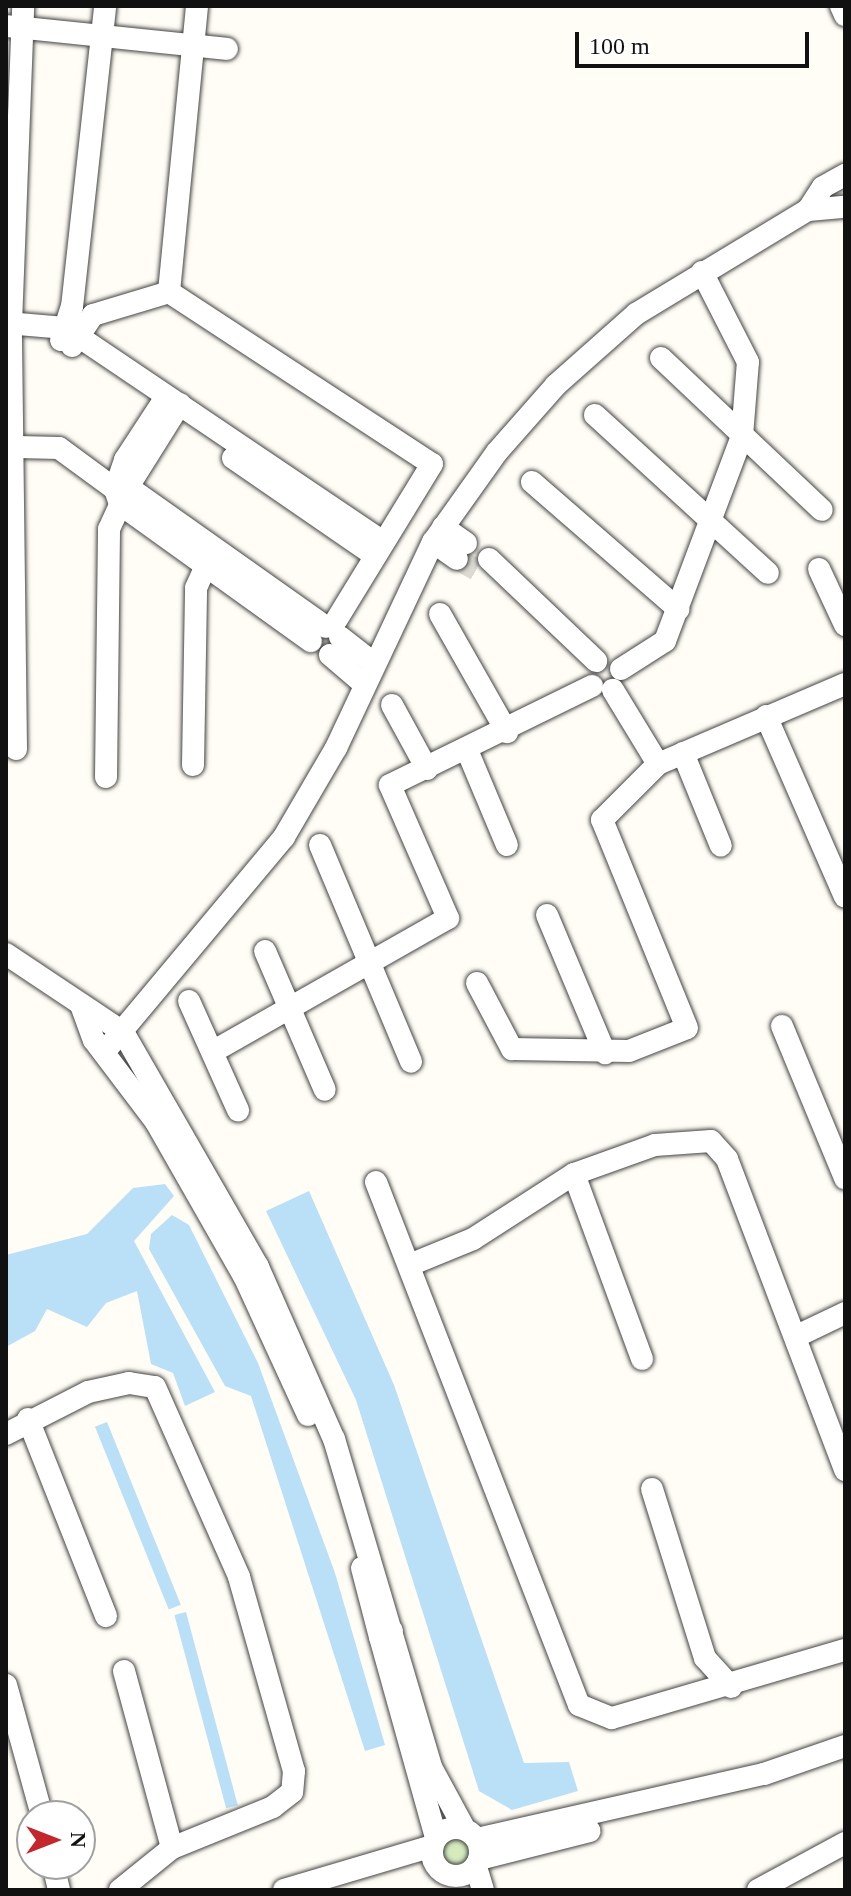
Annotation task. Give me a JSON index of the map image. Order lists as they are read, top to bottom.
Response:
{
  "scale_bar": "100 m",
  "north": "right"
}
